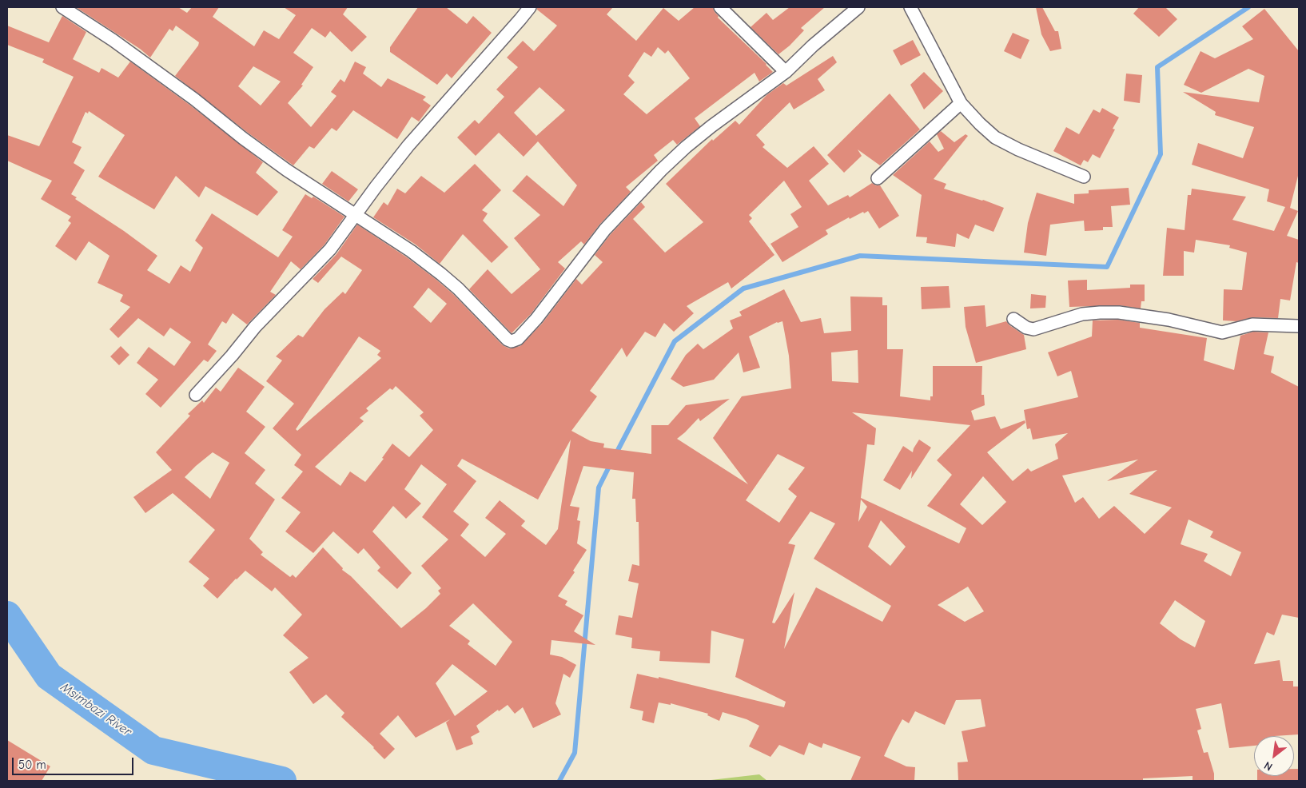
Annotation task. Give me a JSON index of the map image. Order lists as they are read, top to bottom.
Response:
{
  "water": ["Msimbazi River"],
  "scale_bar": "50 m",
  "north": "bottom left"
}
